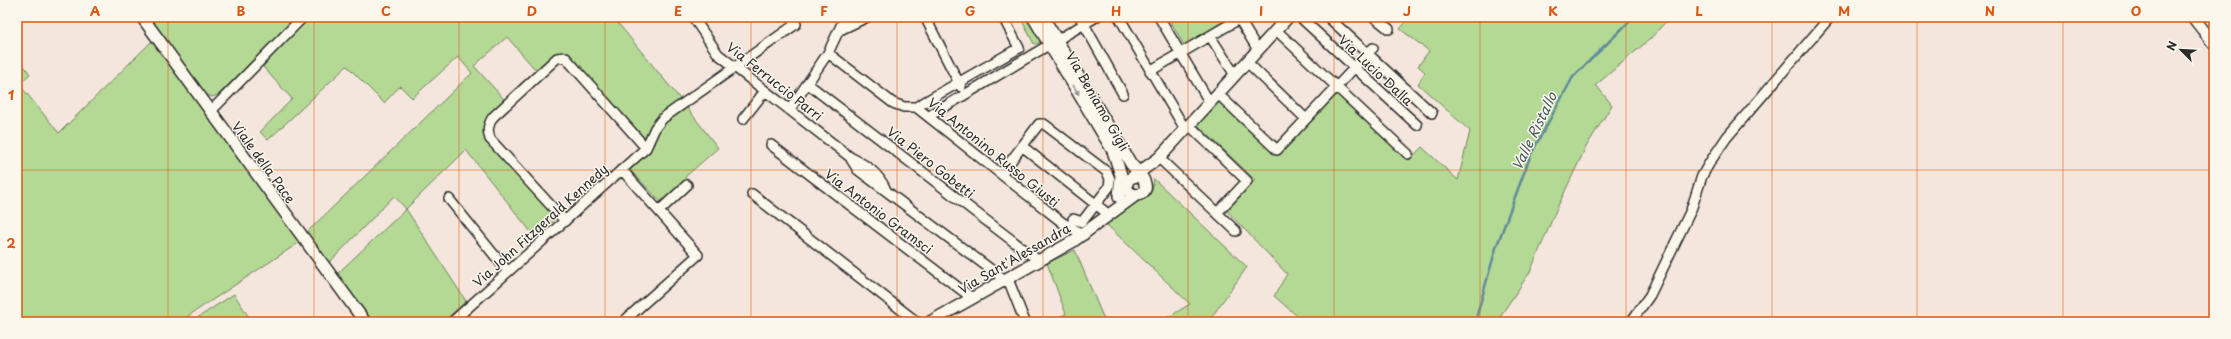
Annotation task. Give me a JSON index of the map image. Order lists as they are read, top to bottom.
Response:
{
  "streets": {
    "street": [
      "Via Lucio Dalla",
      "Via Ferruccio Parri",
      "Via Beniamo Gigli",
      "Via Antonino Russo Giusti",
      "Viale della Pace",
      "Via Piero Gobetti",
      "Via Antonio Gramsci",
      "Via John Fitzgerald Kennedy",
      "Via Sant'Alessandra"
    ]
  },
  "crossings": [
    ["Via Ferruccio Parri", "Via Sant'Alessandra"],
    ["Via Antonino Russo Giusti", "Via Sant'Alessandra"],
    ["Via Piero Gobetti", "Via Sant'Alessandra"],
    ["Via Antonio Gramsci", "Via Sant'Alessandra"]
  ],
  "water": ["Valle Ristallo"],
  "north": "top left",
  "grid": {
    "columns": [
      "A",
      "B",
      "C",
      "D",
      "E",
      "F",
      "G",
      "H",
      "I",
      "J",
      "K",
      "L",
      "M",
      "N",
      "O"
    ],
    "rows": ["1", "2"]
  }
}
